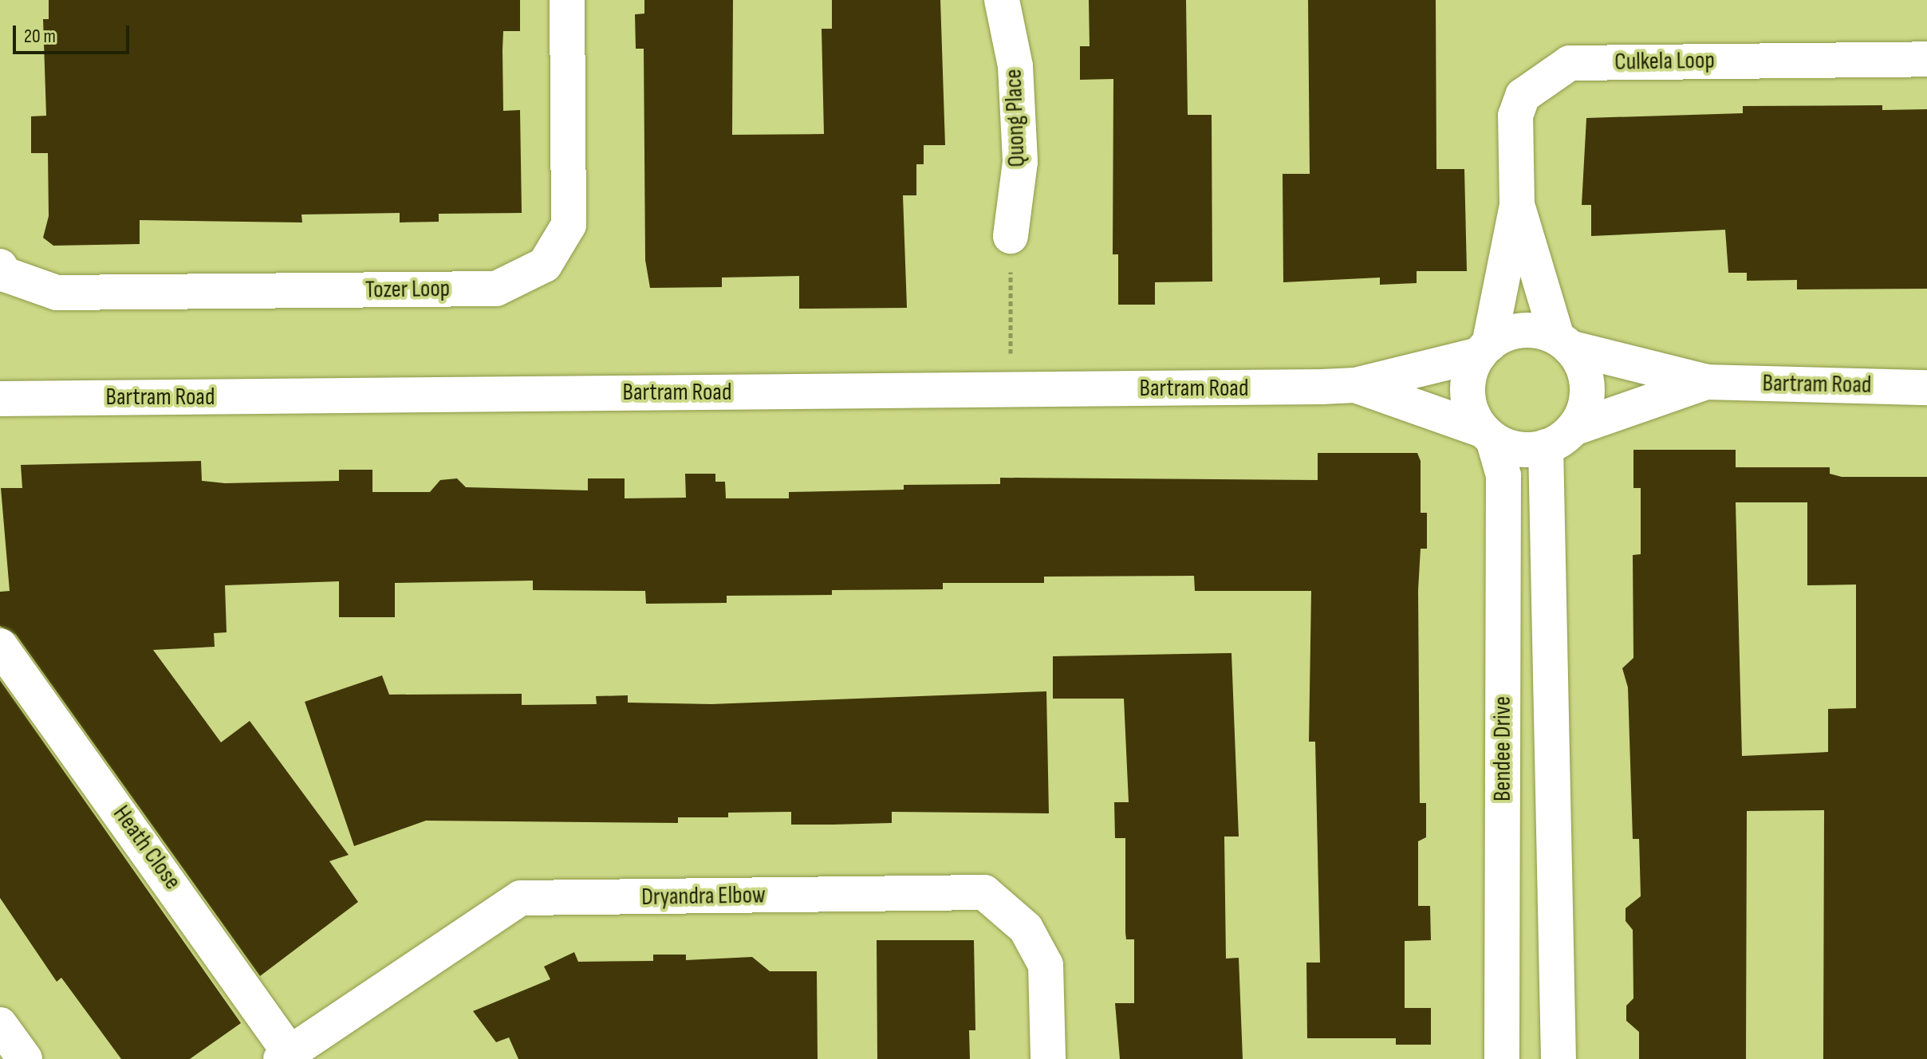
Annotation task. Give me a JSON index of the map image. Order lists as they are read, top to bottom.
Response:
{
  "streets": {
    "street": [
      "Culkela Loop",
      "Quong Place",
      "Tozer Loop",
      "Bartram Road",
      "Bendee Drive",
      "Heath Close",
      "Dryandra Elbow"
    ]
  },
  "crossings": [
    ["Culkela Loop", "Bartram Road"],
    ["Culkela Loop", "Bendee Drive"],
    ["Bartram Road", "Bendee Drive"],
    ["Heath Close", "Dryandra Elbow"]
  ],
  "scale_bar": "20 m"
}
